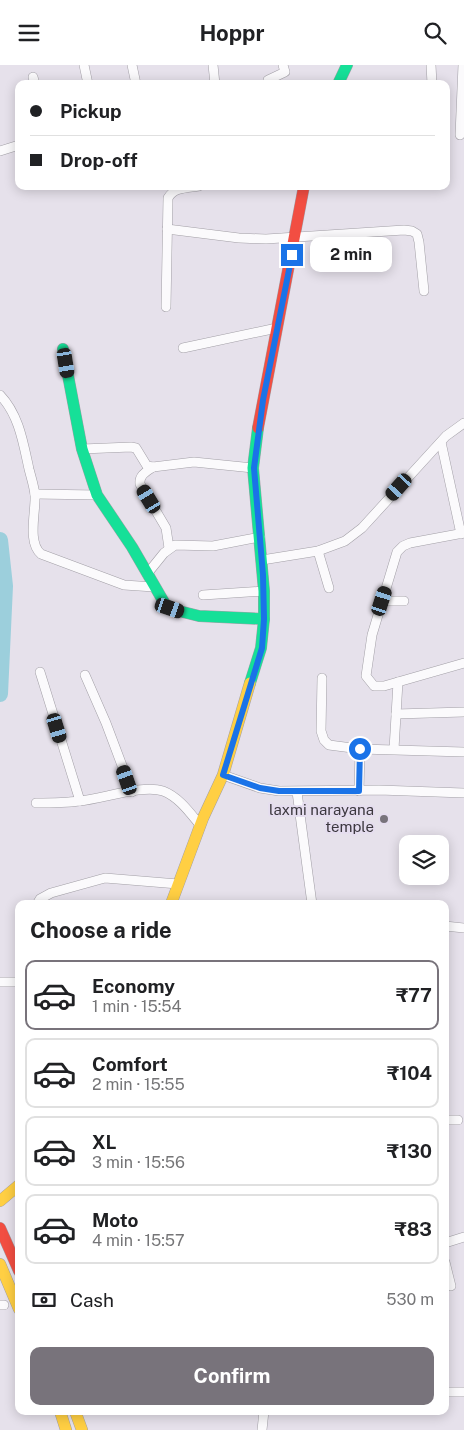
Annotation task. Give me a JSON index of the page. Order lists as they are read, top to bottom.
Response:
{
  "places": ["laxmi narayana temple"],
  "page": {
    "header": "Hoppr",
    "banner": ["Pickup", "Drop-off"],
    "bubble": "2 min",
    "heading": "Choose a ride",
    "list": [
      {
        "name": "Economy",
        "note": "1 min · 15:54",
        "value": "₹77"
      },
      {
        "name": "Comfort",
        "note": "2 min · 15:55",
        "value": "₹104"
      },
      {
        "name": "XL",
        "note": "3 min · 15:56",
        "value": "₹130"
      },
      {
        "name": "Moto",
        "note": "4 min · 15:57",
        "value": "₹83"
      }
    ],
    "pay": ["Cash", "530 m"],
    "buttons": "Confirm"
  }
}
